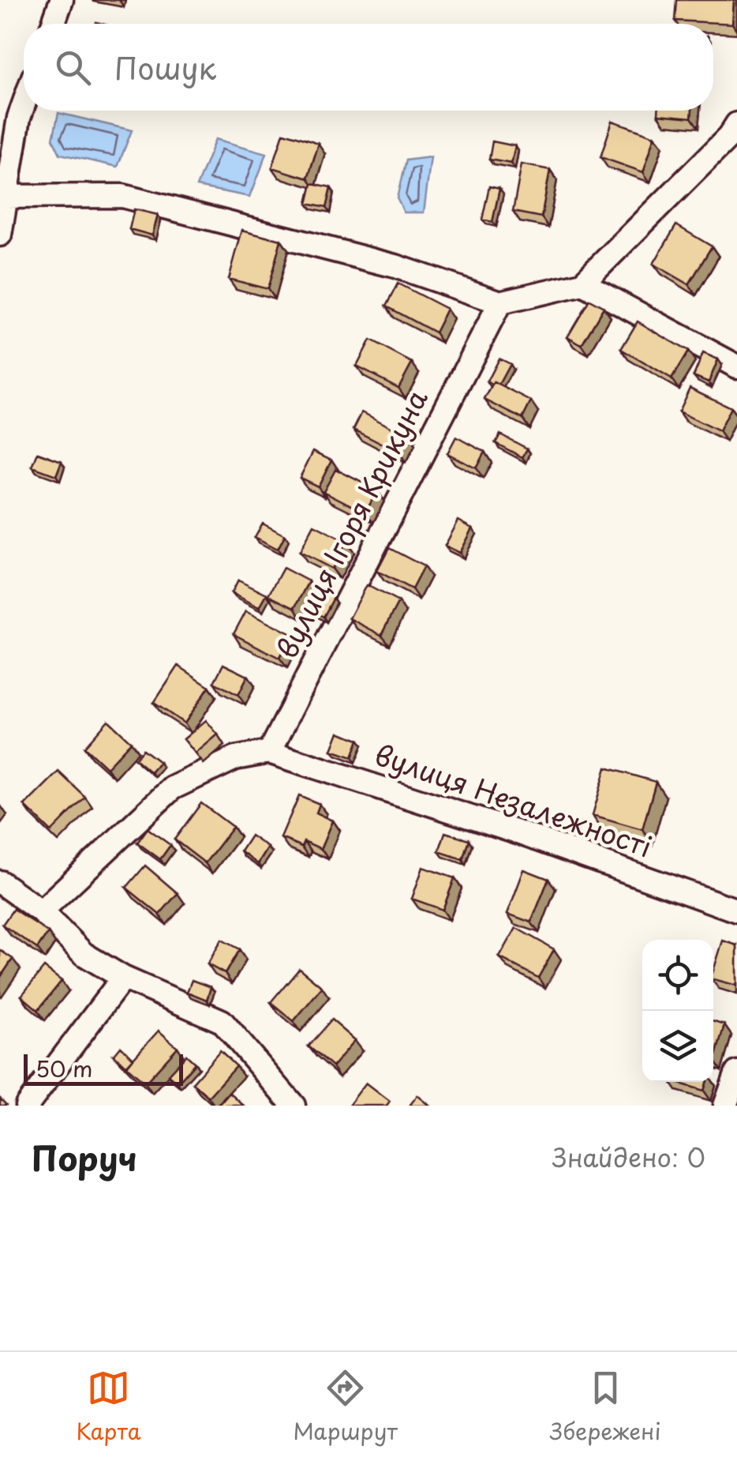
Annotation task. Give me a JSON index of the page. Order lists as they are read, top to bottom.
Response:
{
  "streets": {
    "street": ["вулиця Ігоря Крикуна", "вулиця Незалежності"]
  },
  "crossings": [
    ["вулиця Ігоря Крикуна", "вулиця Незалежності"]
  ],
  "scale_bar": "50 m",
  "page": {
    "search": "Пошук",
    "scale": "50 m",
    "heading": ["Поруч", "Знайдено: 0"],
    "nav": ["Карта", "Маршрут", "Збережені"]
  }
}
